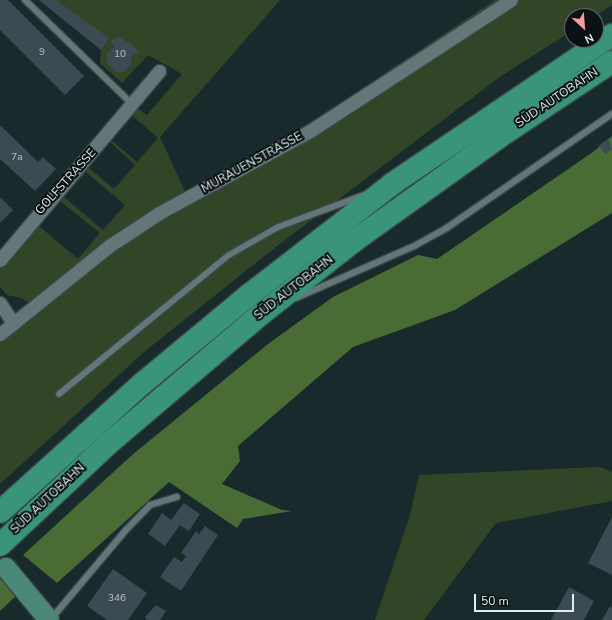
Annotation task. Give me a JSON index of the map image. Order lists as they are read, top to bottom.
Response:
{
  "streets": {
    "highway": ["SÜD AUTOBAHN"],
    "street": ["MURAUENSTRASSE", "GOLFSTRASSE"]
  },
  "house_numbers": [
    "9",
    "10",
    "7a",
    "346"
  ],
  "scale_bar": "50 m",
  "north": "bottom right"
}
